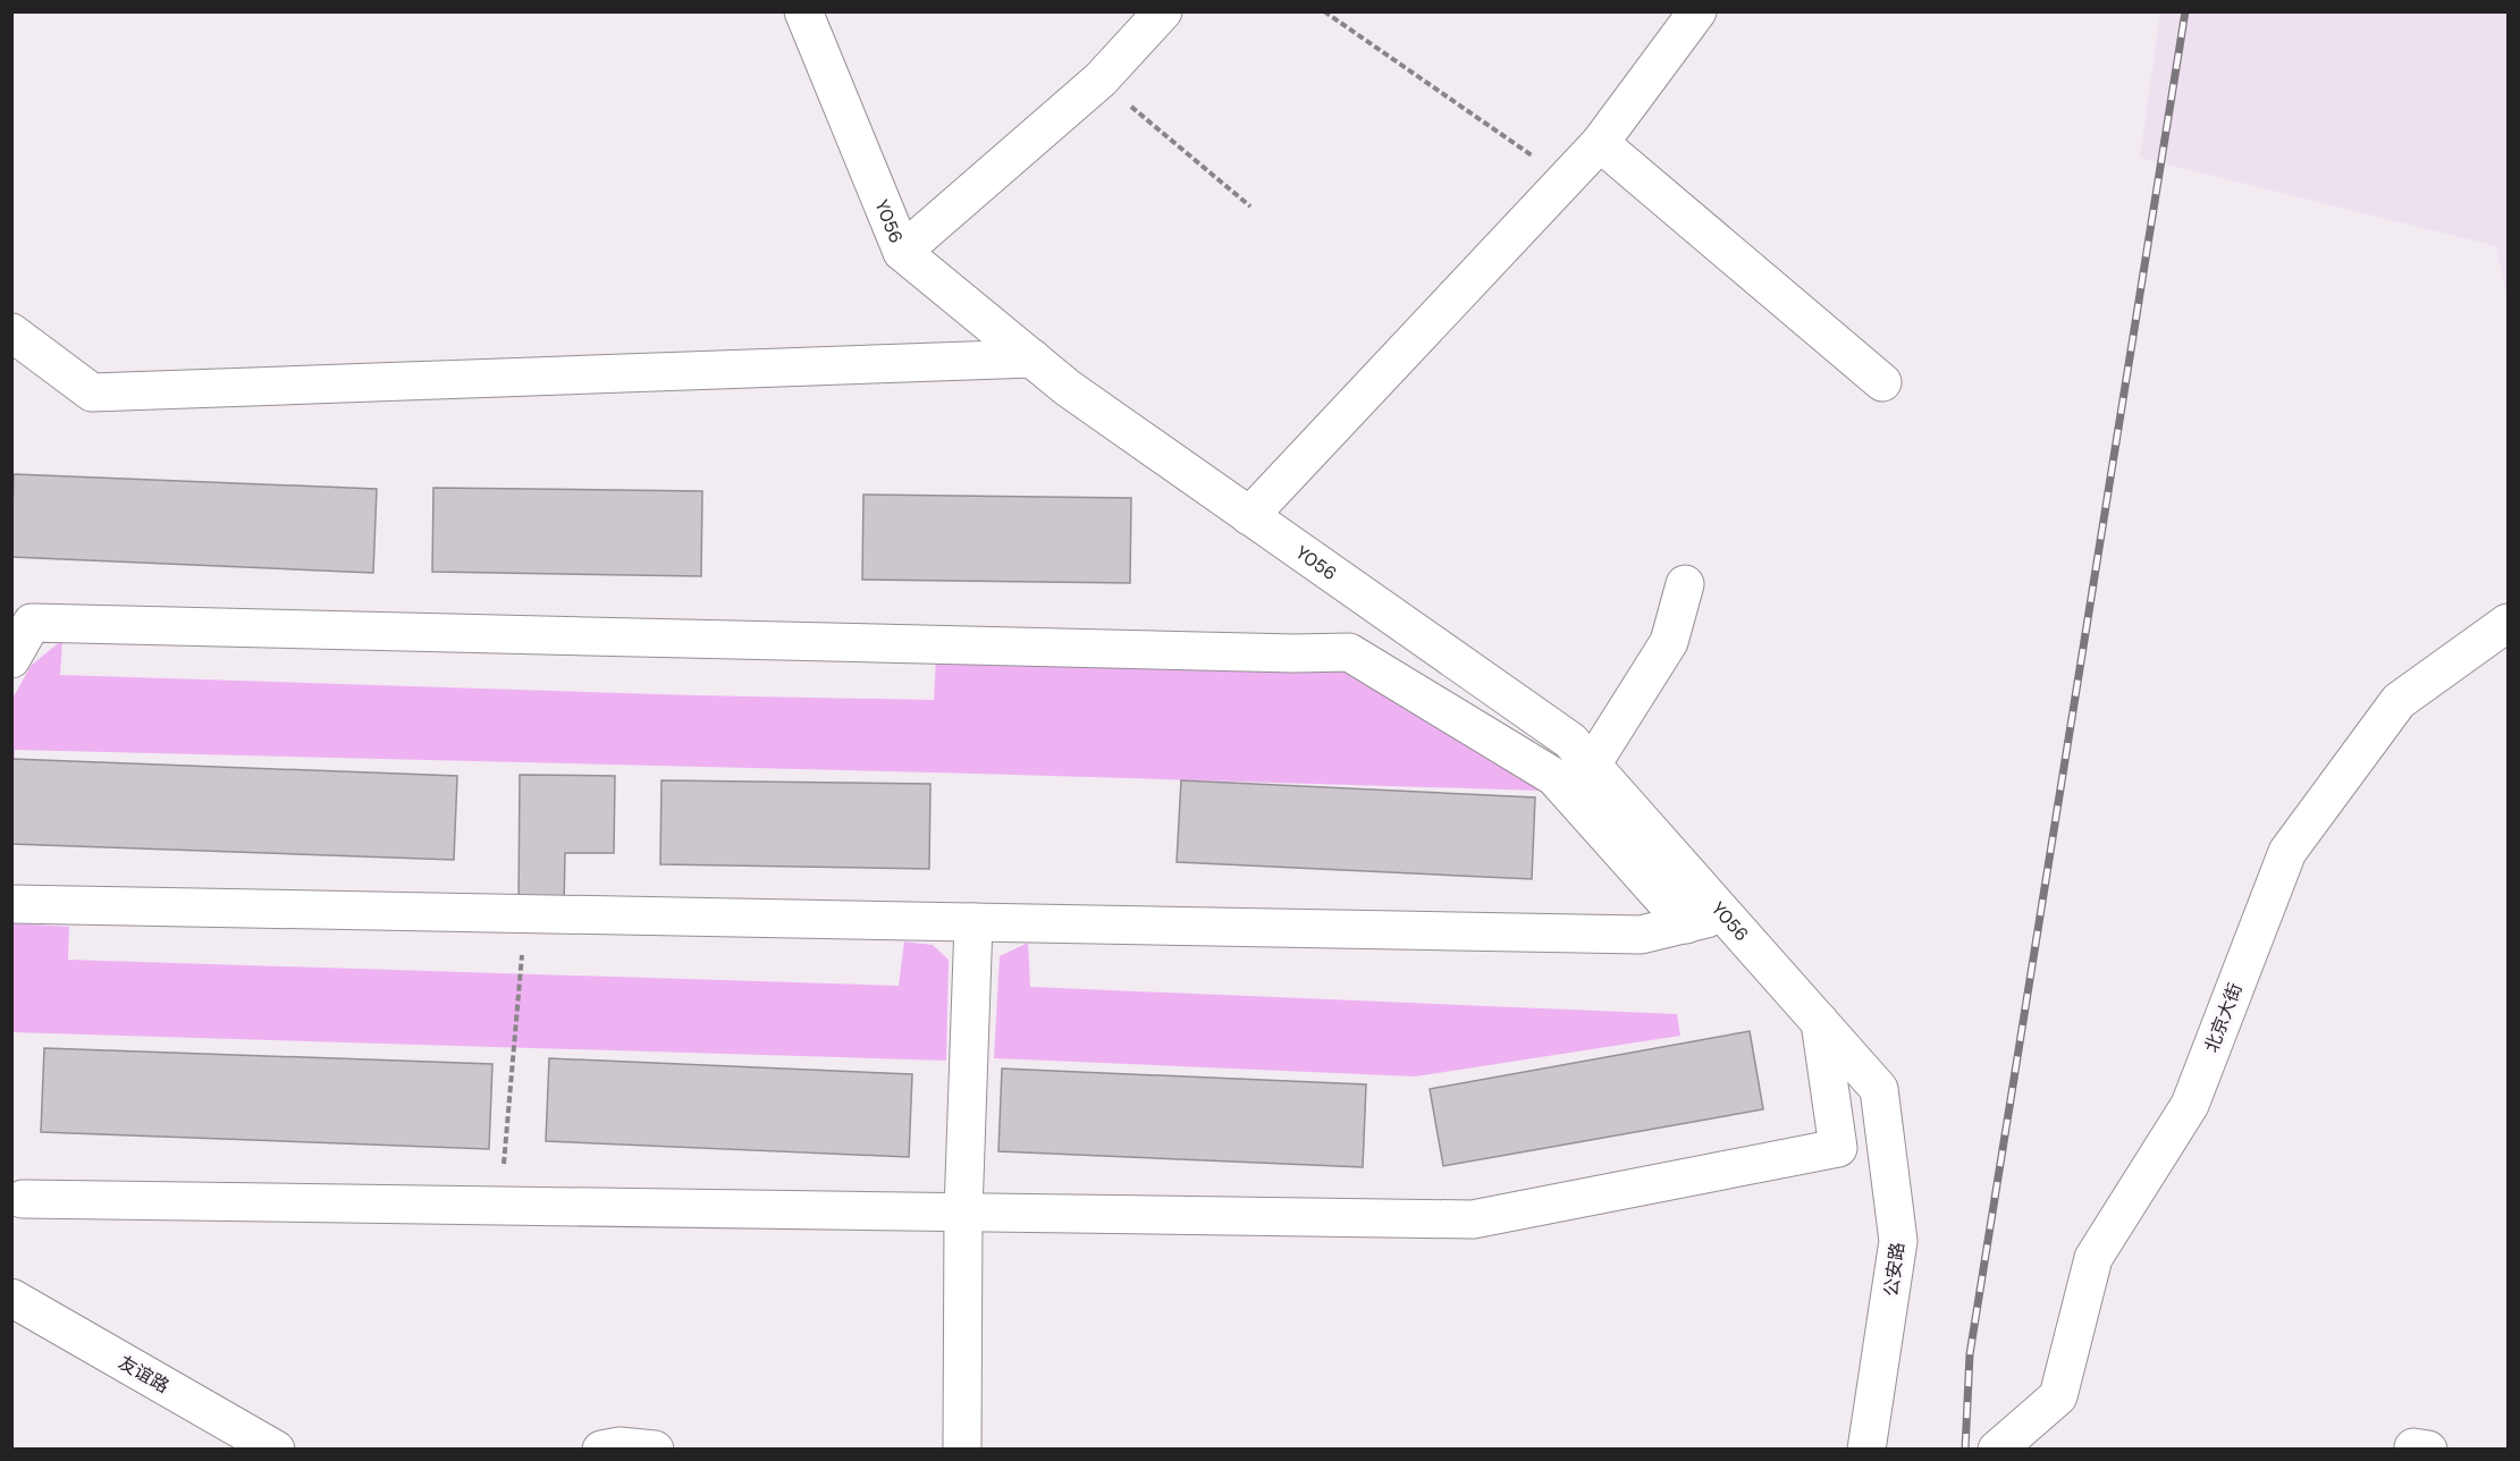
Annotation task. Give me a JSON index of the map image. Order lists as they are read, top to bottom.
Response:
{
  "streets": {
    "street": [
      "Y056",
      "北京大街",
      "公安路",
      "友谊路"
    ]
  },
  "crossings": [
    ["Y056", "公安路"]
  ]
}
